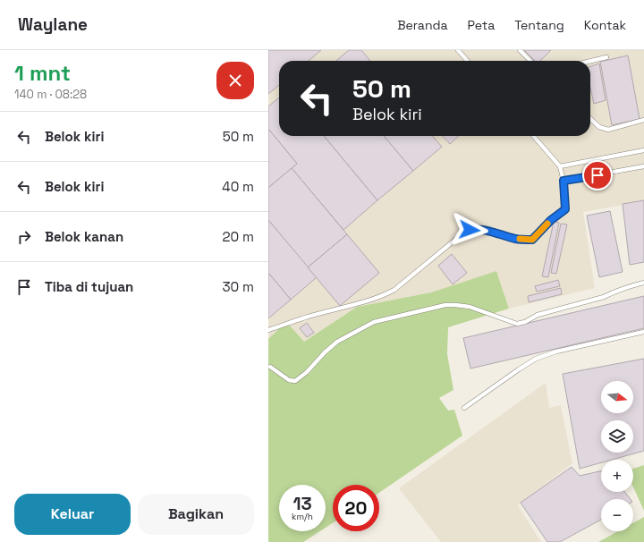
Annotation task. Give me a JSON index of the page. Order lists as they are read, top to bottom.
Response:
{
  "north": "right",
  "page": {
    "header": "Waylane",
    "nav": [
      "Beranda",
      "Peta",
      "Tentang",
      "Kontak"
    ],
    "heading": ["1 mnt", "140 m · 08:28"],
    "turn": ["50 m", "Belok kiri"],
    "list": [
      {
        "name": "Belok kiri",
        "value": "50 m"
      },
      {
        "name": "Belok kiri",
        "value": "40 m"
      },
      {
        "name": "Belok kanan",
        "value": "20 m"
      },
      {
        "name": "Tiba di tujuan",
        "value": "30 m"
      }
    ],
    "map_buttons": ["+", "−"],
    "speed": "13 km/h",
    "limit": "20",
    "buttons": ["Keluar", "Bagikan"]
  }
}
